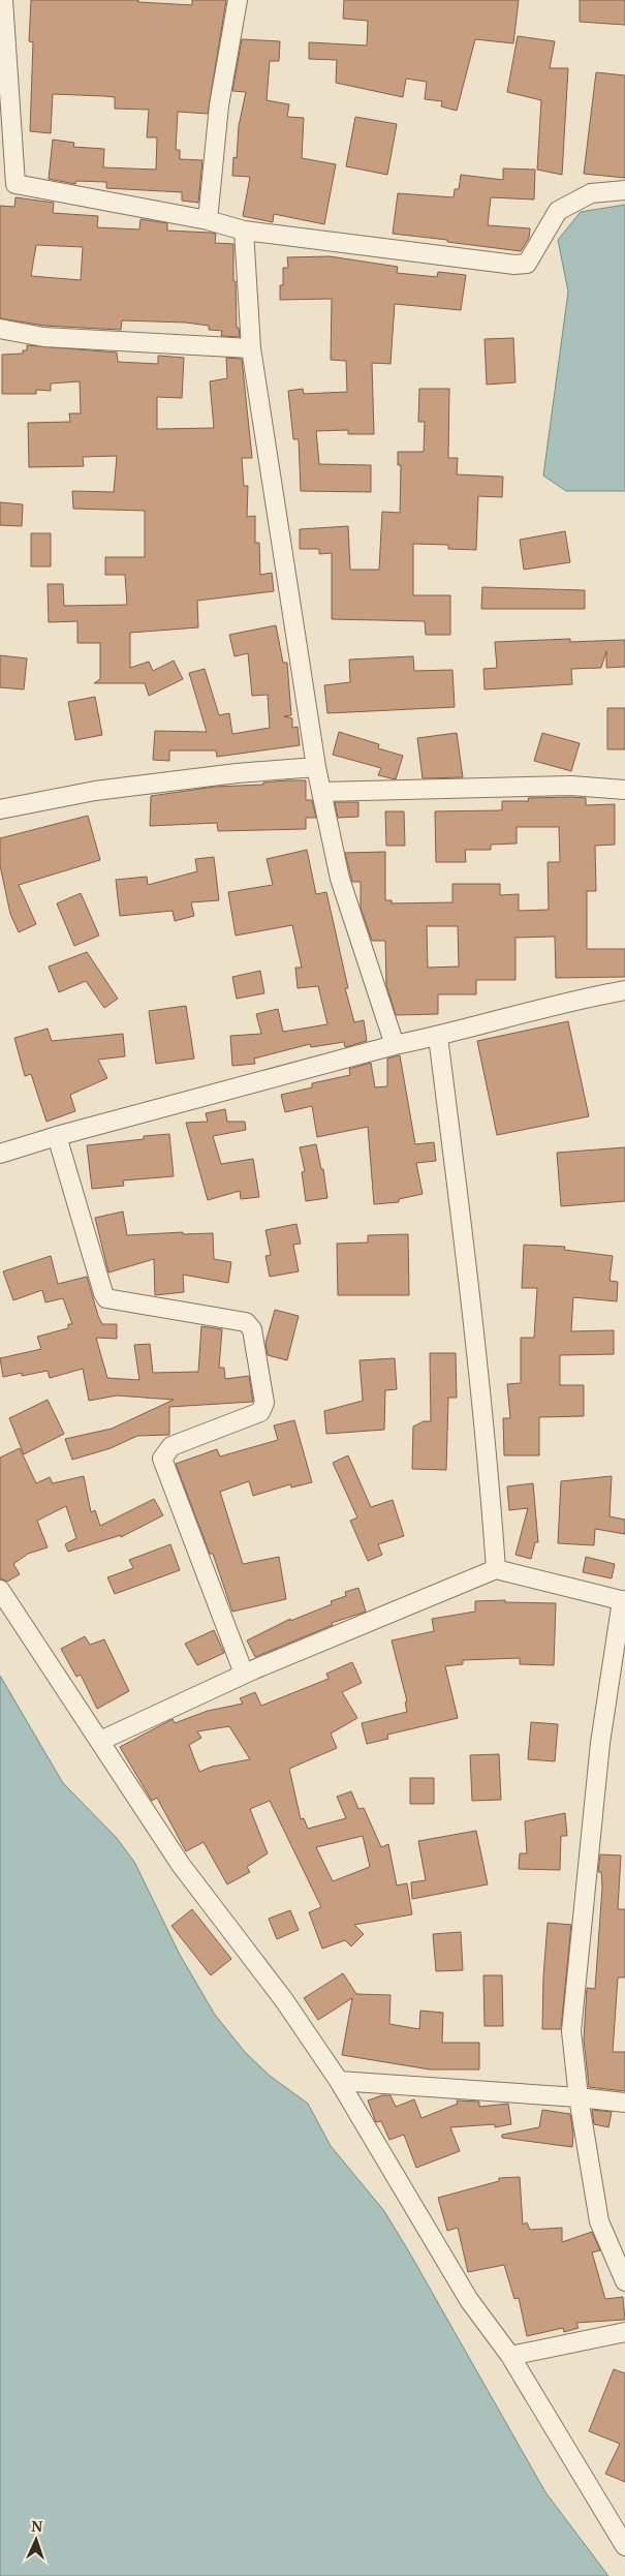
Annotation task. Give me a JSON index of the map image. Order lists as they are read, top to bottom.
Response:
{
  "north": "top"
}
